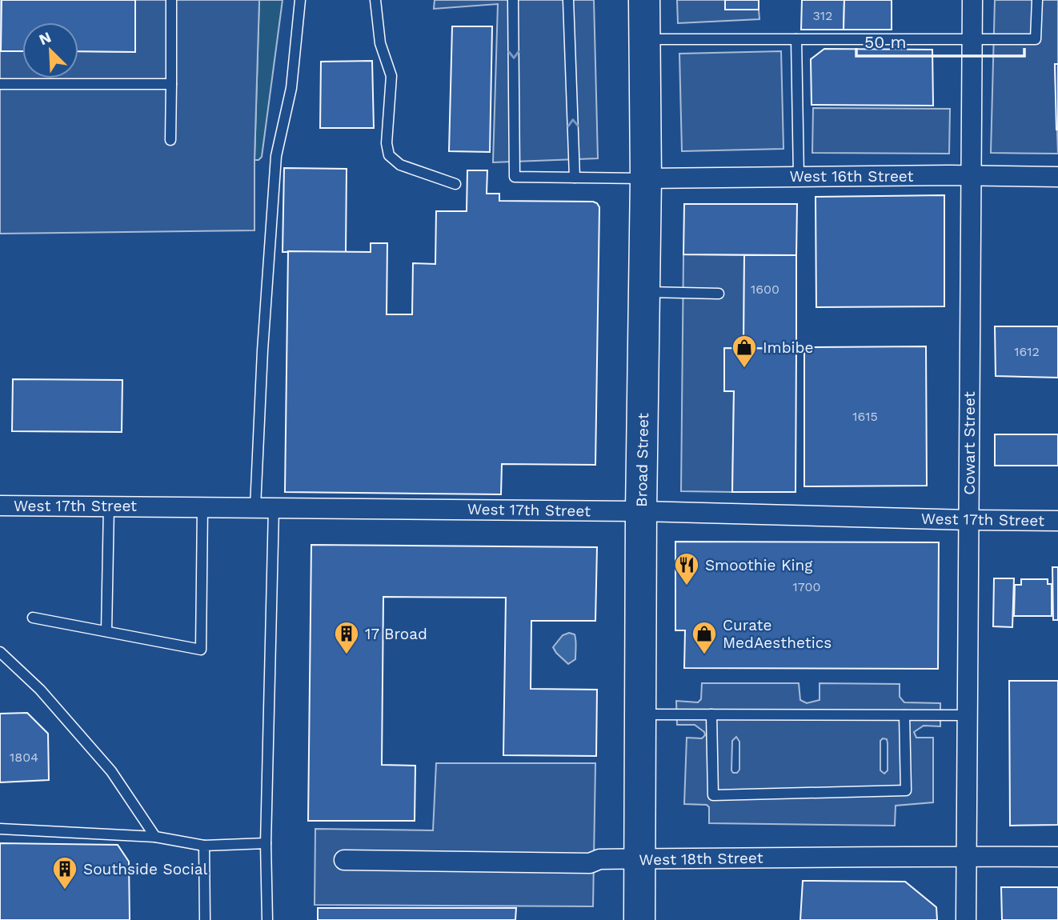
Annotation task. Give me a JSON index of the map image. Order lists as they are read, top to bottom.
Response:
{
  "streets": {
    "main road": ["Broad Street"],
    "street": [
      "West 16th Street",
      "Cowart Street",
      "West 17th Street",
      "West 18th Street"
    ]
  },
  "crossings": [
    ["West 16th Street", "Cowart Street"],
    ["West 16th Street", "Broad Street"],
    ["Cowart Street", "West 17th Street"],
    ["Cowart Street", "West 18th Street"],
    ["Broad Street", "West 17th Street"],
    ["Broad Street", "West 18th Street"]
  ],
  "places": {
    "shop": ["Imbibe", "Curate MedAesthetics"],
    "restaurant": ["Smoothie King"],
    "building": ["17 Broad", "Southside Social"]
  },
  "house_numbers": [
    "312",
    "1600",
    "1612",
    "1615",
    "1700",
    "1804"
  ],
  "scale_bar": "50 m",
  "north": "top left"
}
